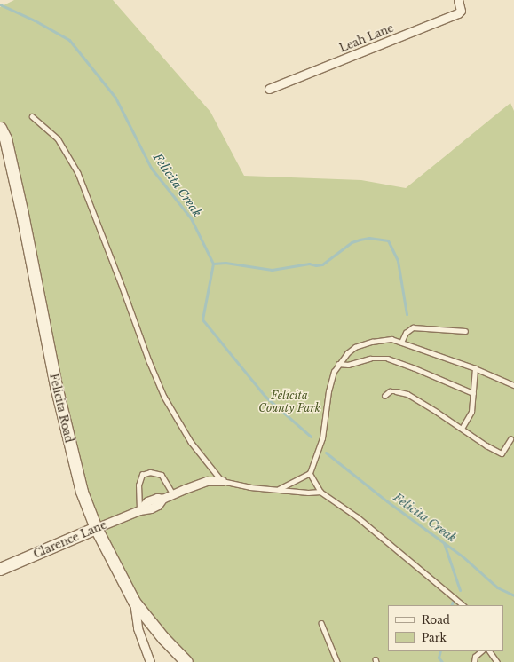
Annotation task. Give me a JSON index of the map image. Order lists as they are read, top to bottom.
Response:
{
  "streets": {
    "main road": ["Felicita Road", "Clarence Lane"],
    "street": ["Leah Lane"]
  },
  "crossings": [
    ["Felicita Road", "Clarence Lane"]
  ],
  "water": ["Felicita Creak"],
  "parks": ["Felicita County Park"],
  "legend": ["Road", "Park"]
}
